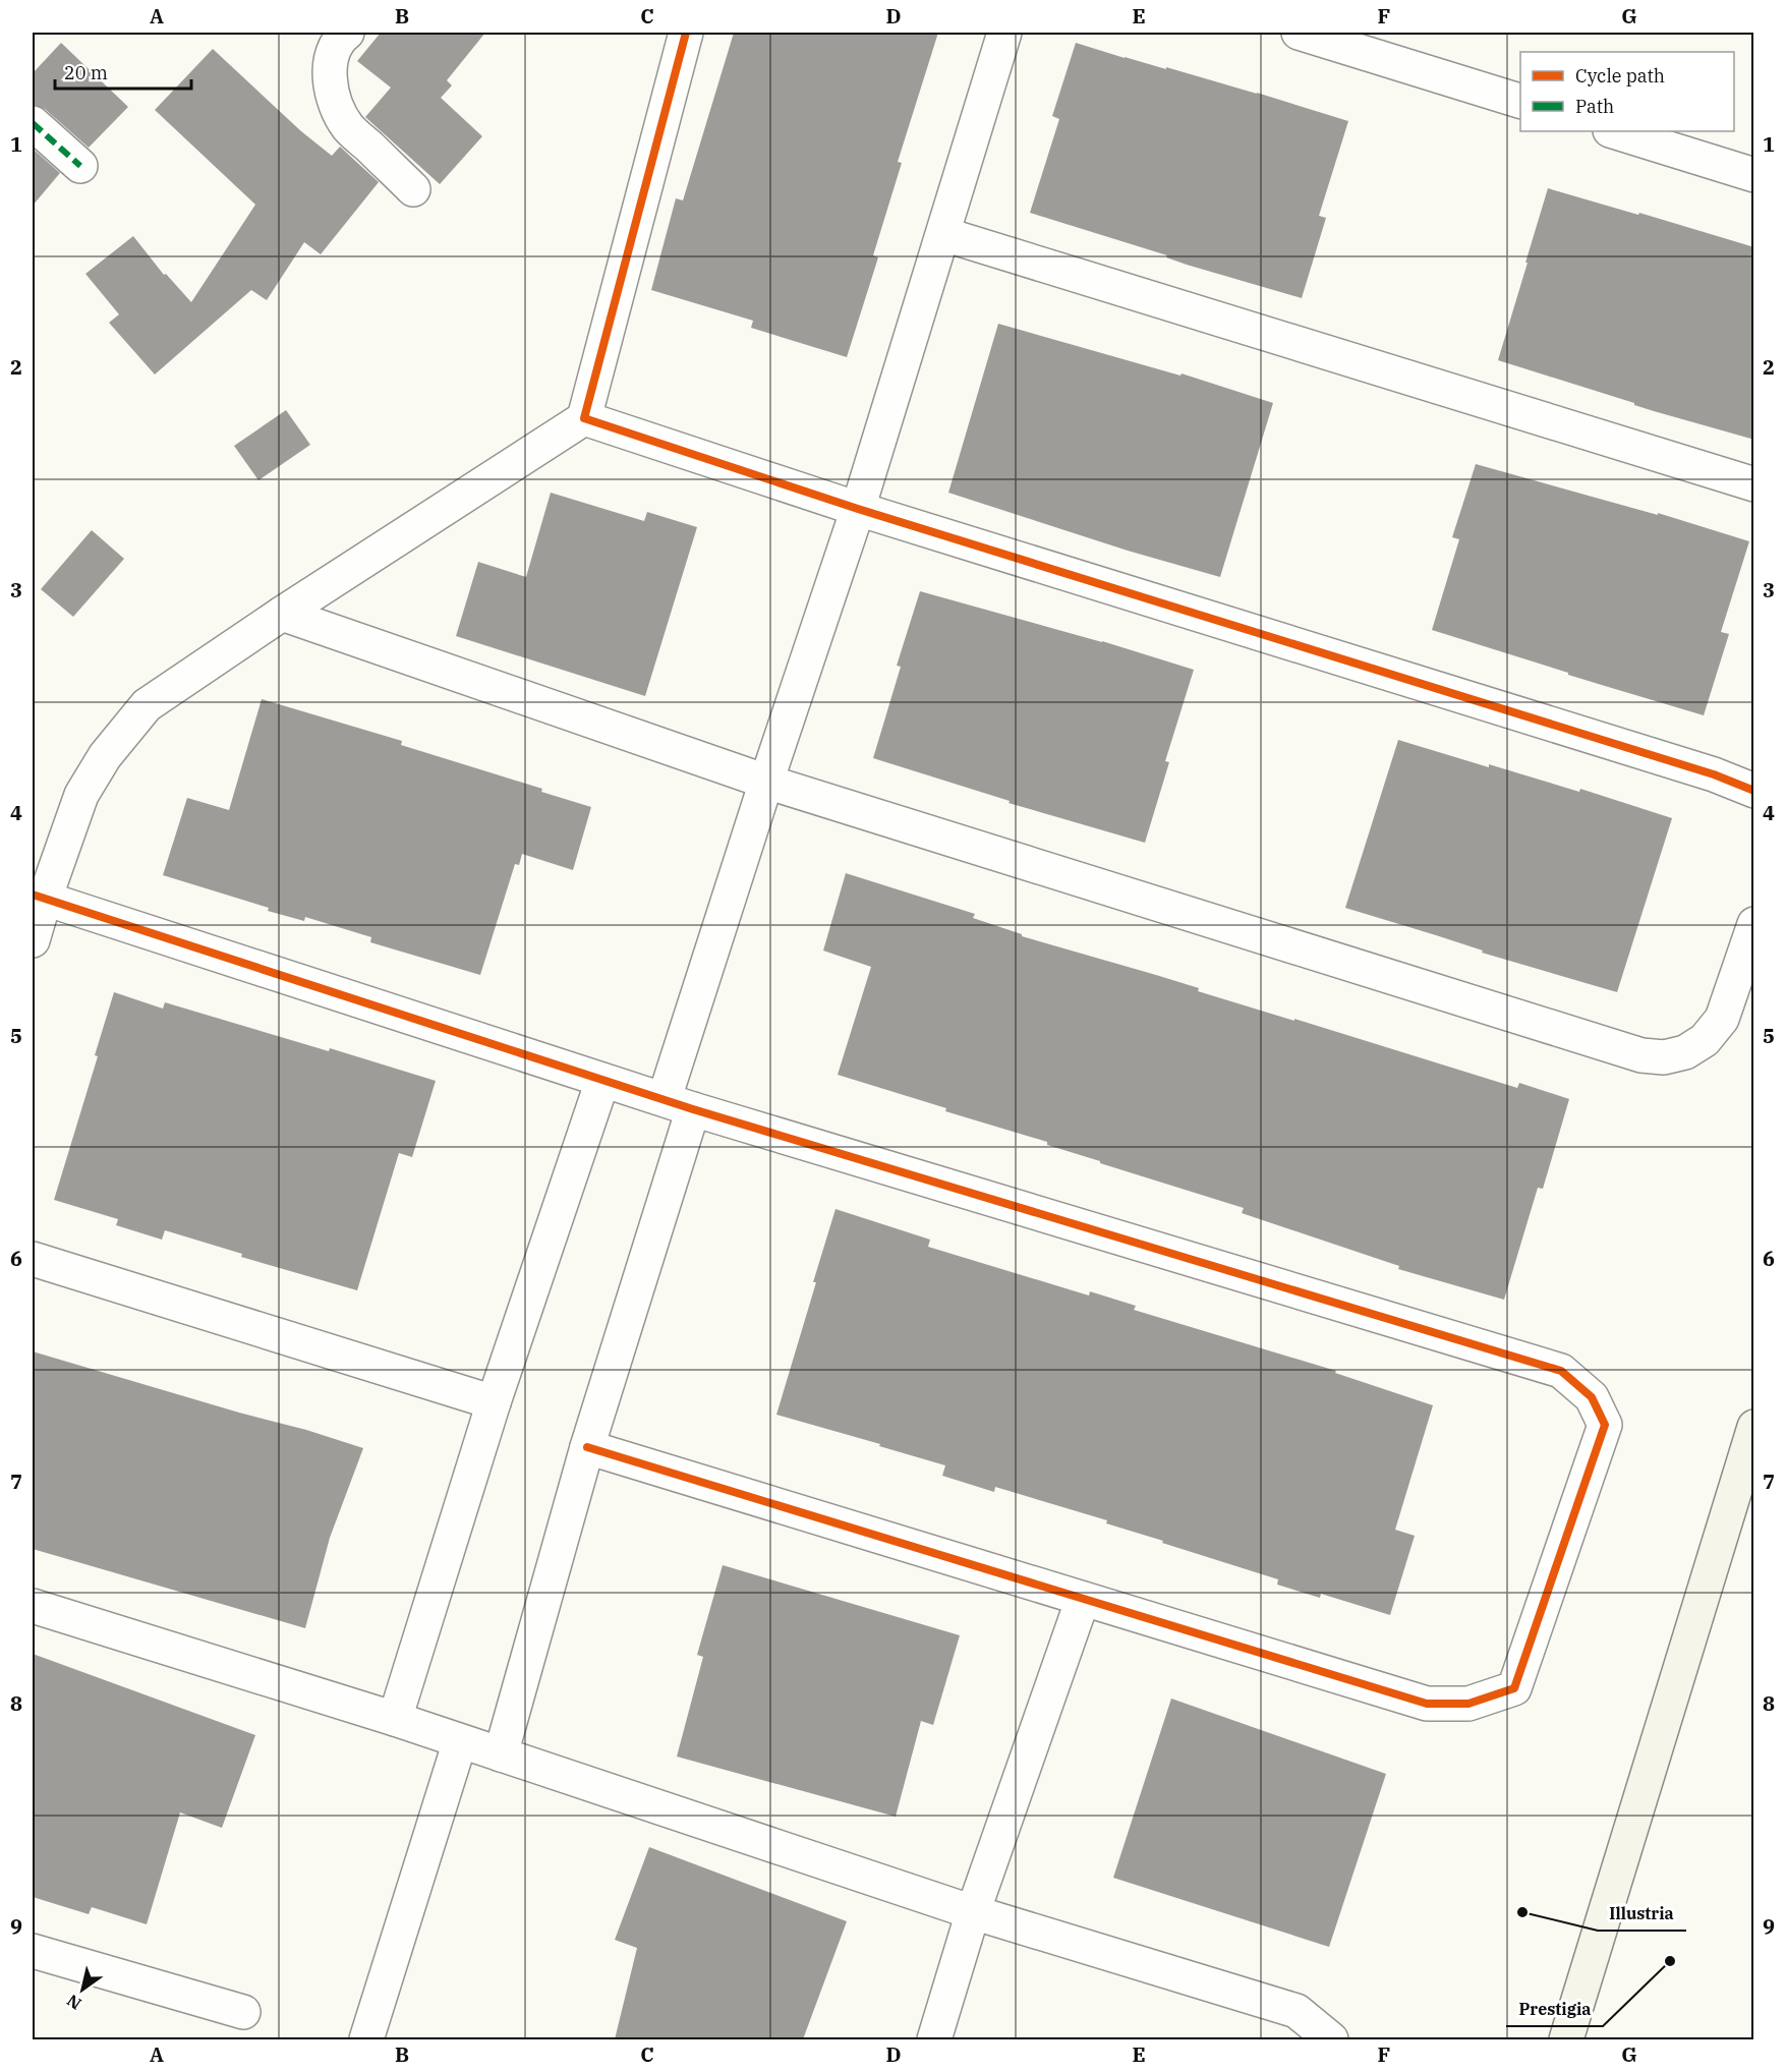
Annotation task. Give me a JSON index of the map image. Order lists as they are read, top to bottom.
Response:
{
  "places": ["Illustria", "Prestigia"],
  "legend": ["Cycle path", "Path"],
  "scale_bar": "20 m",
  "north": "bottom left",
  "grid": {
    "columns": [
      "A",
      "B",
      "C",
      "D",
      "E",
      "F",
      "G"
    ],
    "rows": [
      "1",
      "2",
      "3",
      "4",
      "5",
      "6",
      "7",
      "8",
      "9"
    ]
  }
}
